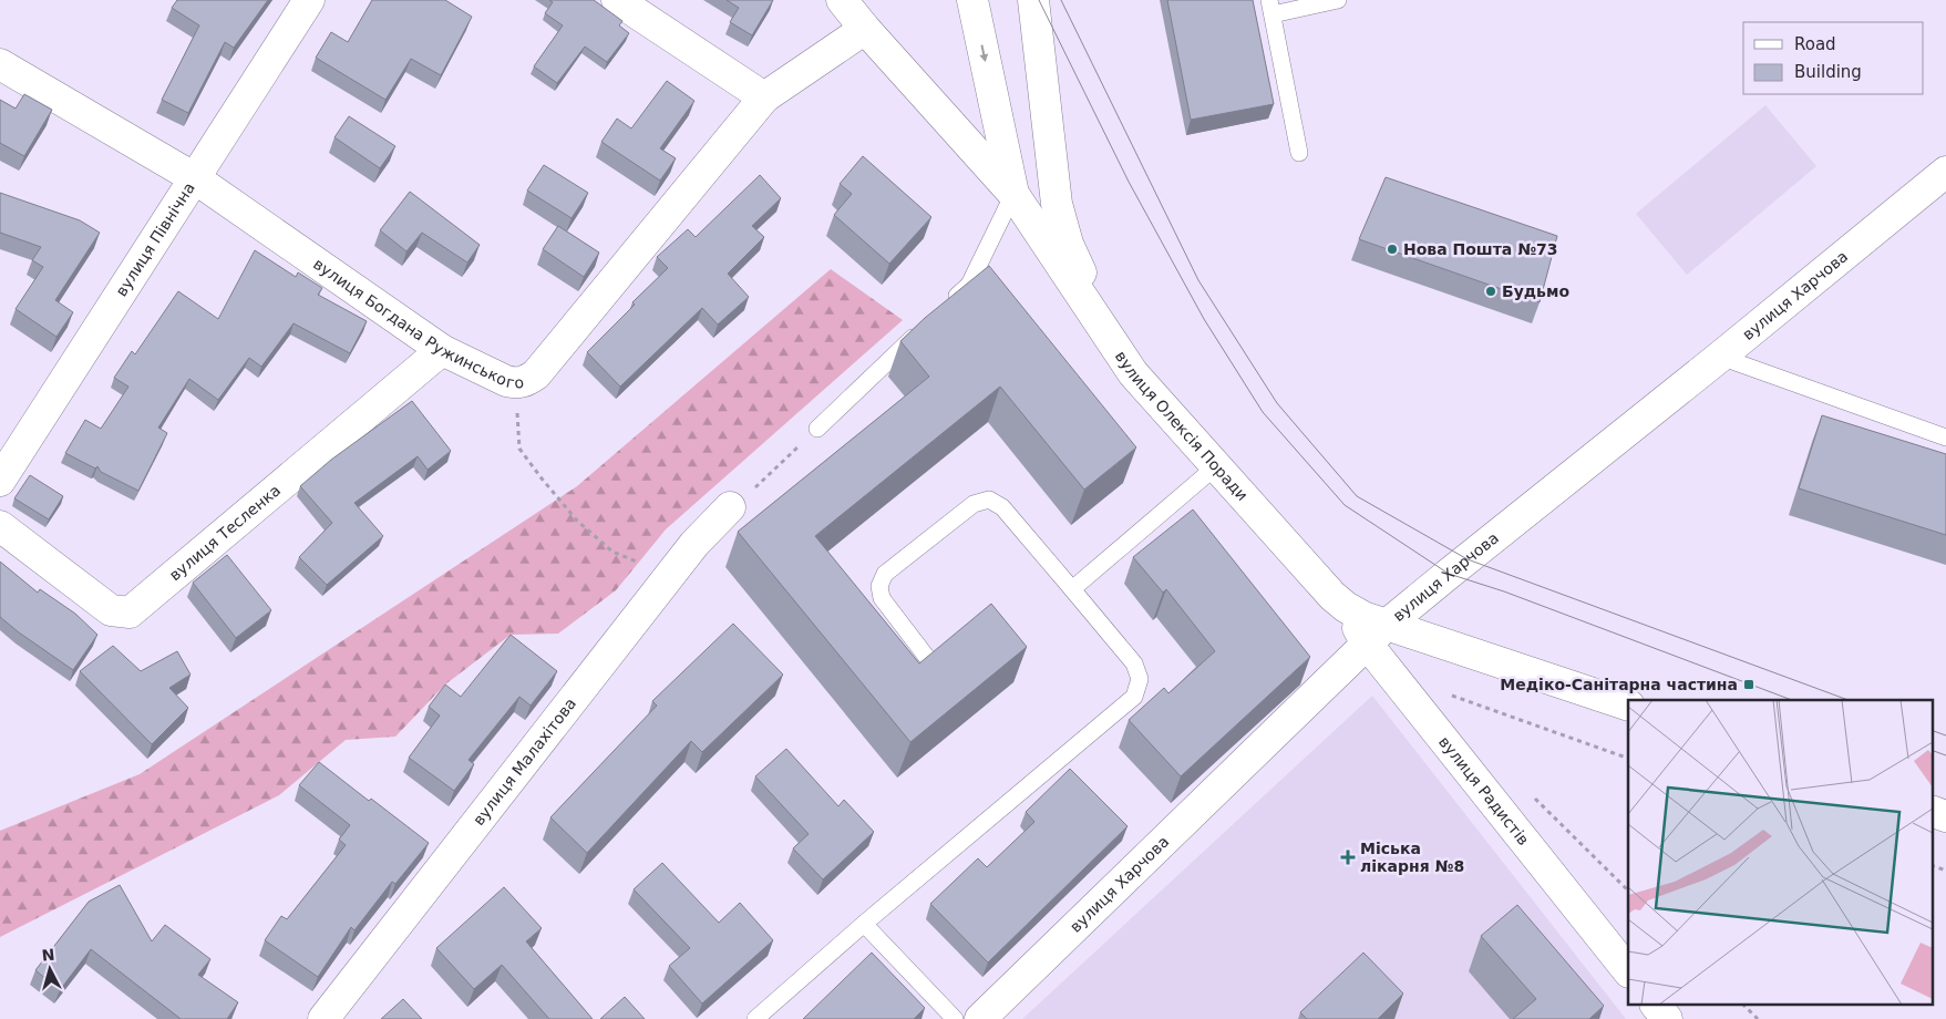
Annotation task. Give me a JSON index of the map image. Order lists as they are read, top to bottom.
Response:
{
  "streets": {
    "street": [
      "вулиця Північна",
      "вулиця Харчова",
      "вулиця Богдана Ружинського",
      "вулиця Олексія Поради",
      "вулиця Тесленка",
      "вулиця Малахітова",
      "вулиця Радистів"
    ]
  },
  "crossings": [
    ["вулиця Північна", "вулиця Богдана Ружинського"],
    ["вулиця Харчова", "вулиця Олексія Поради"],
    ["вулиця Харчова", "вулиця Радистів"],
    ["вулиця Богдана Ружинського", "вулиця Олексія Поради"],
    ["вулиця Богдана Ружинського", "вулиця Тесленка"],
    ["вулиця Олексія Поради", "вулиця Радистів"]
  ],
  "places": {
    "other": ["Нова Пошта №73", "Будьмо"],
    "transit": ["Медіко-Санітарна частина"],
    "health": ["Міська лікарня №8"]
  },
  "legend": ["Road", "Building"],
  "north": "top"
}
